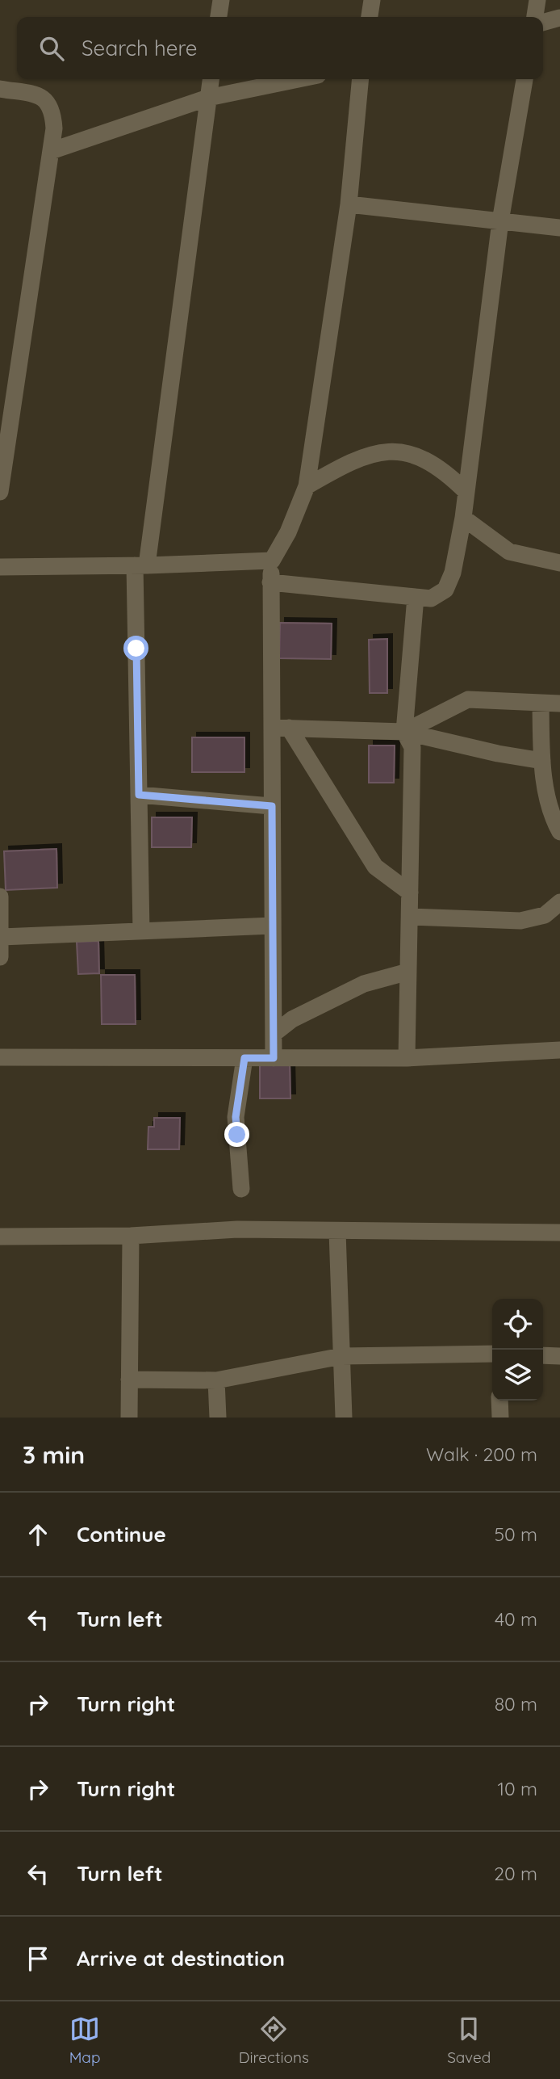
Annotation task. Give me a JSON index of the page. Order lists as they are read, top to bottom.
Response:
{
  "page": {
    "search": "Search here",
    "heading": ["3 min", "Walk · 200 m"],
    "list": [
      ["Continue", "50 m"],
      ["Turn left", "40 m"],
      ["Turn right", "80 m"],
      ["Turn right", "10 m"],
      ["Turn left", "20 m"],
      "Arrive at destination"
    ],
    "nav": ["Map", "Directions", "Saved"]
  }
}
